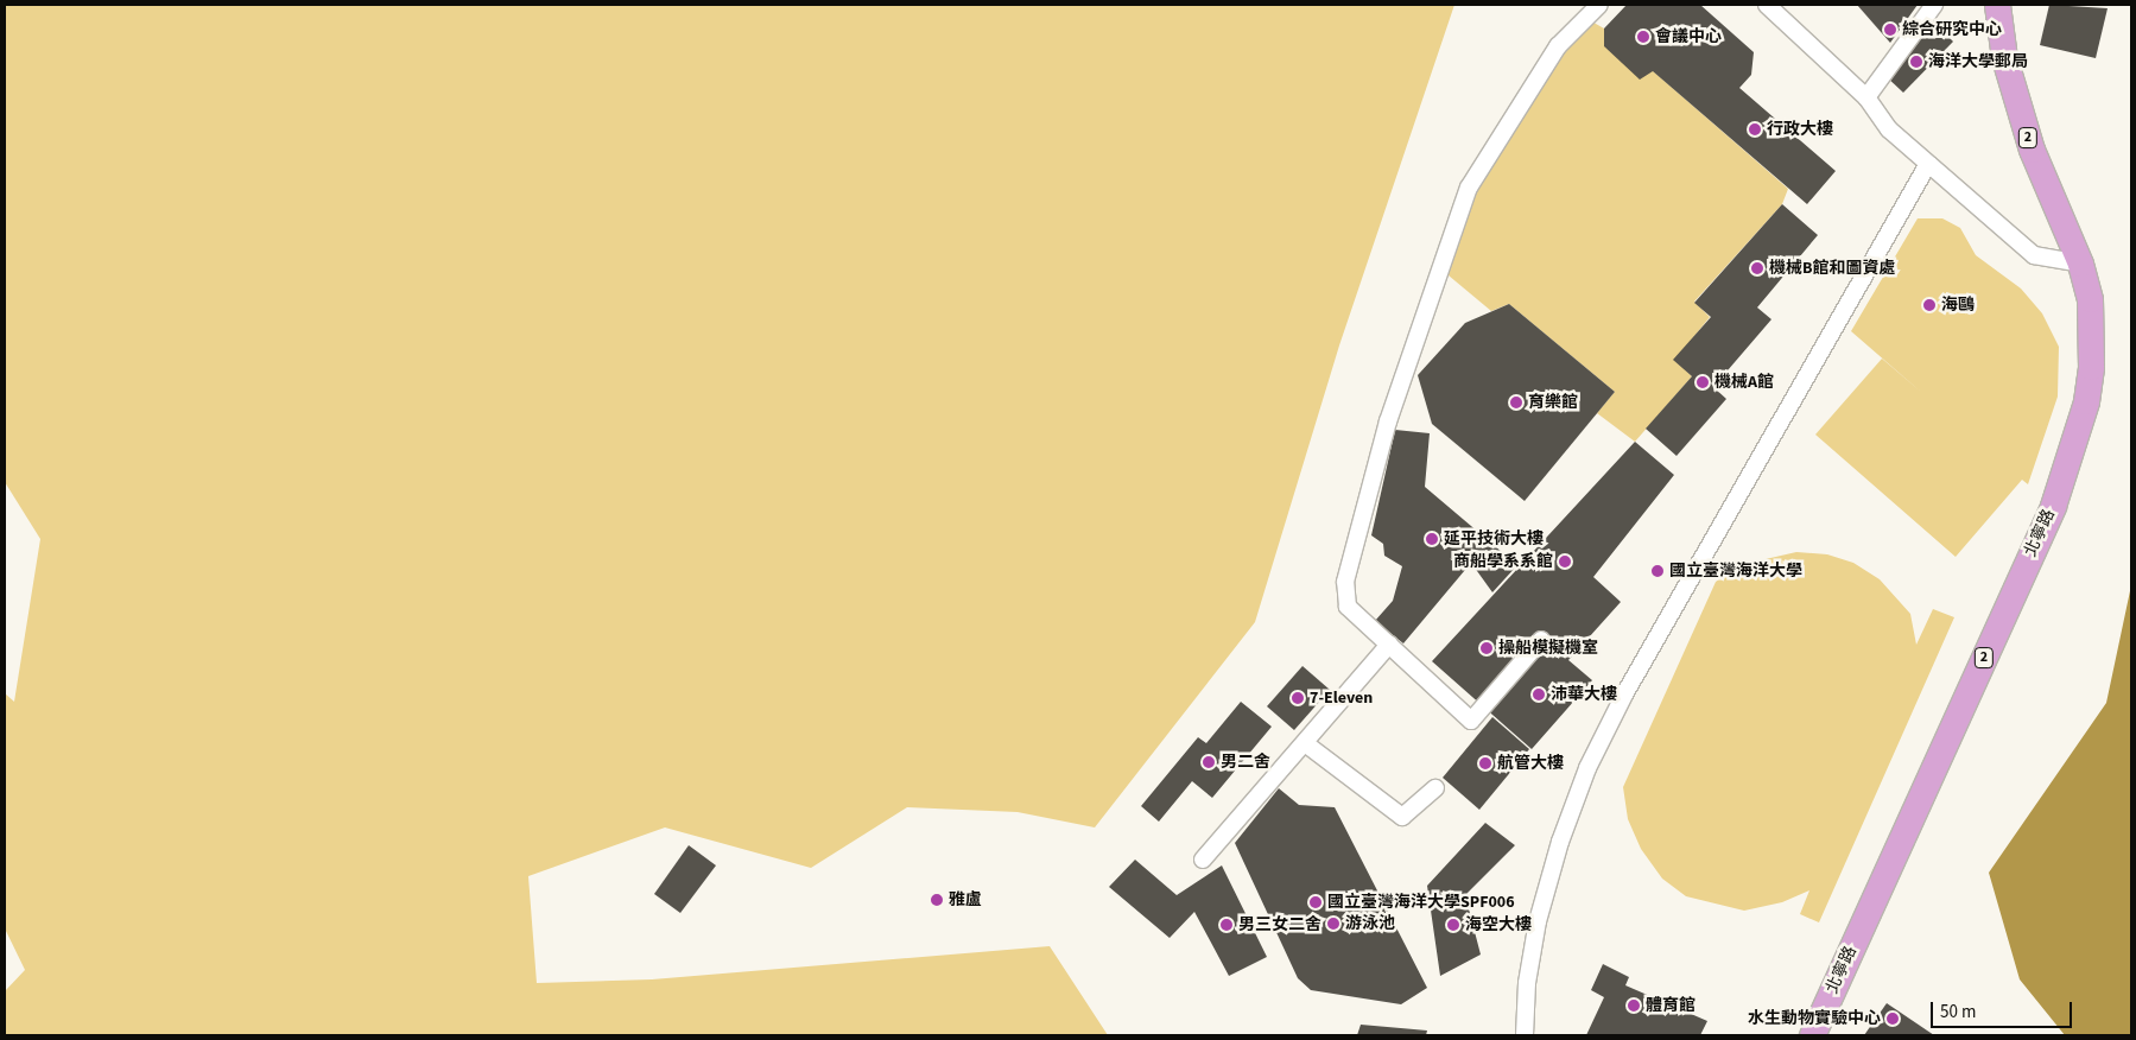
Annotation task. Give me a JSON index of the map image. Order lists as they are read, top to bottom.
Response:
{
  "streets": {
    "main road": ["2", "北寧路"]
  },
  "places": [
    "綜合研究中心",
    "會議中心",
    "海洋大學郵局",
    "行政大樓",
    "機械B館和圖資處",
    "海鷗",
    "機械A館",
    "育樂館",
    "延平技術大樓",
    "商船學系系館",
    "國立臺灣海洋大學",
    "操船模擬機室",
    "沛華大樓",
    "7-Eleven",
    "男二舍",
    "航管大樓",
    "雅盧",
    "國立臺灣海洋大學SPF006",
    "游泳池",
    "男三女二舍",
    "海空大樓",
    "體育館",
    "水生動物實驗中心"
  ],
  "scale_bar": "50 m"
}
